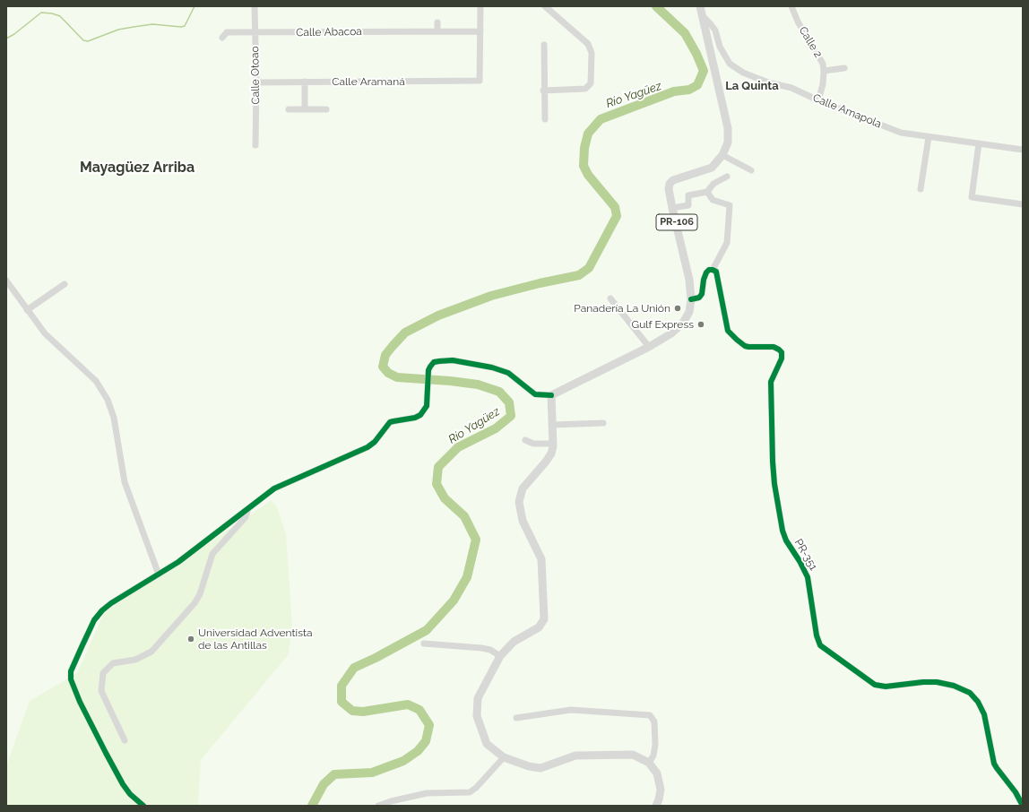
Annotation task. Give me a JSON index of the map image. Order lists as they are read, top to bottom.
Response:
{
  "streets": {
    "main road": ["PR-106"],
    "street": [
      "Calle Abacoa",
      "Calle 2",
      "Calle Otoao",
      "Calle Aramaná",
      "Calle Amapola",
      "PR-351"
    ]
  },
  "crossings": [
    ["Calle Abacoa", "Calle Otoao"],
    ["Calle Abacoa", "Calle Aramaná"],
    ["Calle 2", "Calle Amapola"],
    ["Calle Otoao", "Calle Aramaná"],
    ["Calle Amapola", "PR-106"]
  ],
  "districts": ["La Quinta", "Mayagüez Arriba"],
  "water": ["Río Yagüez"],
  "places": ["Panadería La Unión", "Gulf Express", "Universidad Adventista de las Antillas"]
}
